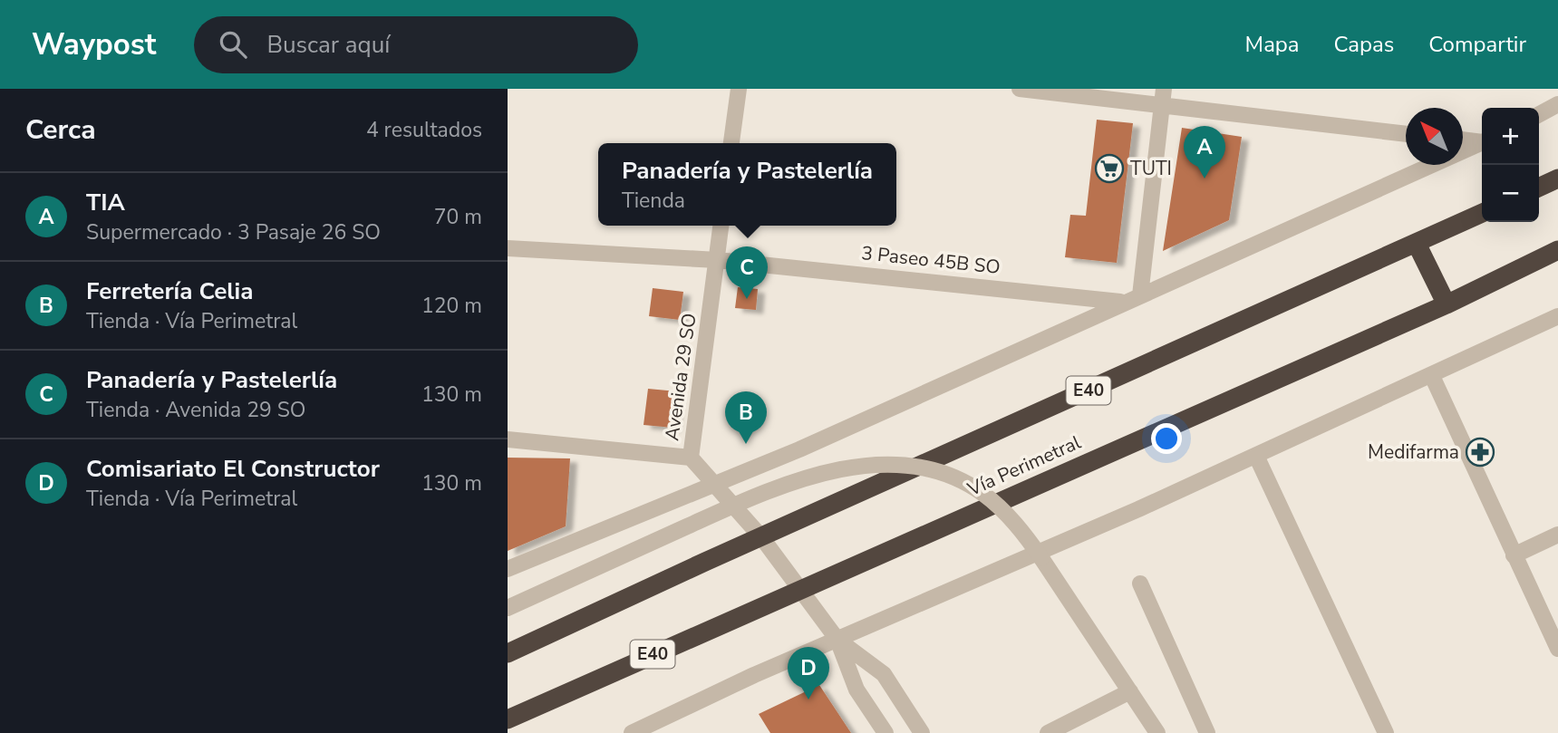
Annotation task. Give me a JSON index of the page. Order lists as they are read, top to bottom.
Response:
{
  "streets": {
    "highway": ["E40", "Vía Perimetral"],
    "street": ["3 Paseo 45B SO", "Avenida 29 SO"]
  },
  "crossings": [
    ["3 Paseo 45B SO", "Avenida 29 SO"],
    ["Avenida 29 SO", "E40"],
    ["Avenida 29 SO", "Vía Perimetral"]
  ],
  "places": {
    "supermarket": ["TUTI"],
    "pharmacy": ["Medifarma"]
  },
  "north": "top left",
  "page": {
    "header": "Waypost",
    "search": "Buscar aquí",
    "nav": ["Mapa", "Capas", "Compartir"],
    "heading": ["Cerca", "4 resultados"],
    "map_buttons": ["+", "−"],
    "pins": [
      "A",
      "C",
      "B",
      "D"
    ],
    "popup": ["Panadería y Pastelerlía", "Tienda"],
    "list": [
      {
        "mark": "A",
        "name": "TIA",
        "note": "Supermercado · 3 Pasaje 26 SO",
        "value": "70 m"
      },
      {
        "mark": "B",
        "name": "Ferretería Celia",
        "note": "Tienda · Vía Perimetral",
        "value": "120 m"
      },
      {
        "mark": "C",
        "name": "Panadería y Pastelerlía",
        "note": "Tienda · Avenida 29 SO",
        "value": "130 m"
      },
      {
        "mark": "D",
        "name": "Comisariato El Constructor",
        "note": "Tienda · Vía Perimetral",
        "value": "130 m"
      }
    ]
  }
}
